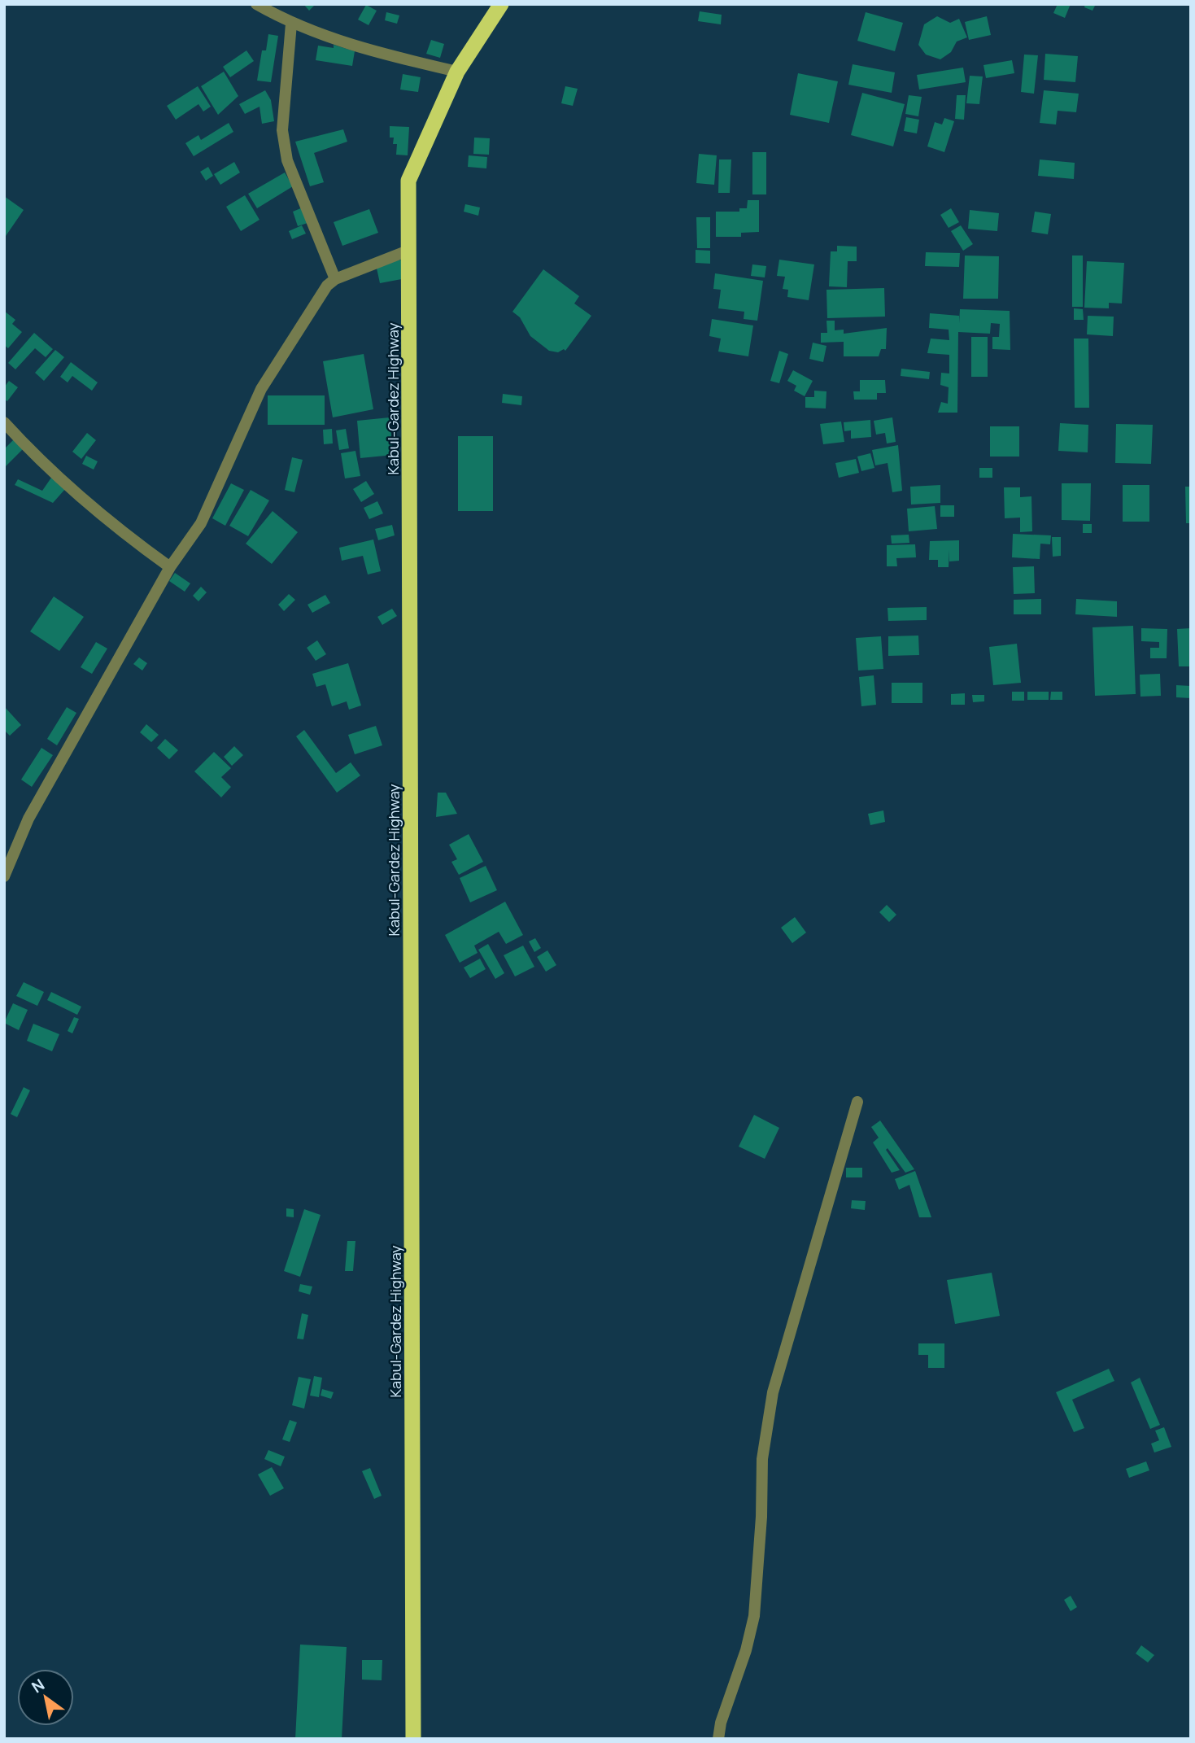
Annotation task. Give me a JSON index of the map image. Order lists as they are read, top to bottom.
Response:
{
  "streets": {
    "highway": ["Kabul-Gardez Highway"]
  },
  "north": "top left"
}
